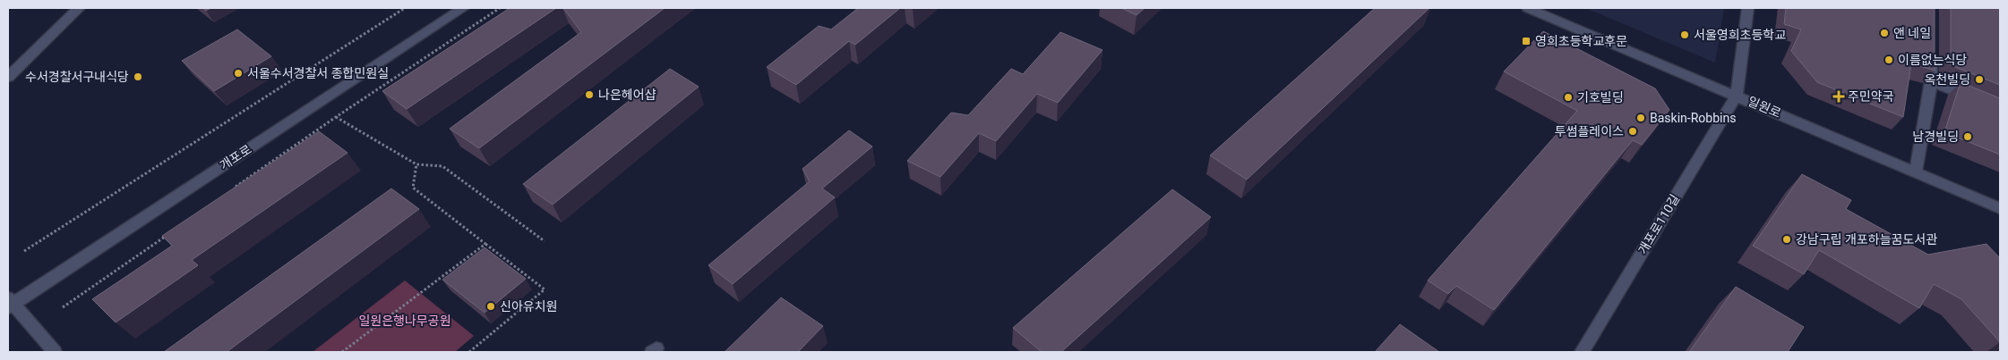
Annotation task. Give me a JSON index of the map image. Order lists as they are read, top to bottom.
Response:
{
  "streets": {
    "street": ["일원로", "개포로", "개포로110길"]
  },
  "crossings": [
    ["일원로", "개포로110길"]
  ],
  "parks": ["일원은행나무공원"],
  "places": {
    "other": [
      "앤 네일",
      "서울영희초등학교",
      "이름없는식당",
      "서울수서경찰서 종합민원실",
      "수서경찰서구내식당",
      "옥천빌딩",
      "나은헤어샵",
      "기호빌딩",
      "Baskin-Robbins",
      "투썸플레이스",
      "남경빌딩",
      "강남구립 개포하늘꿈도서관",
      "신아유치원"
    ],
    "transit": ["영희초등학교후문"],
    "health": ["주민약국"]
  }
}
